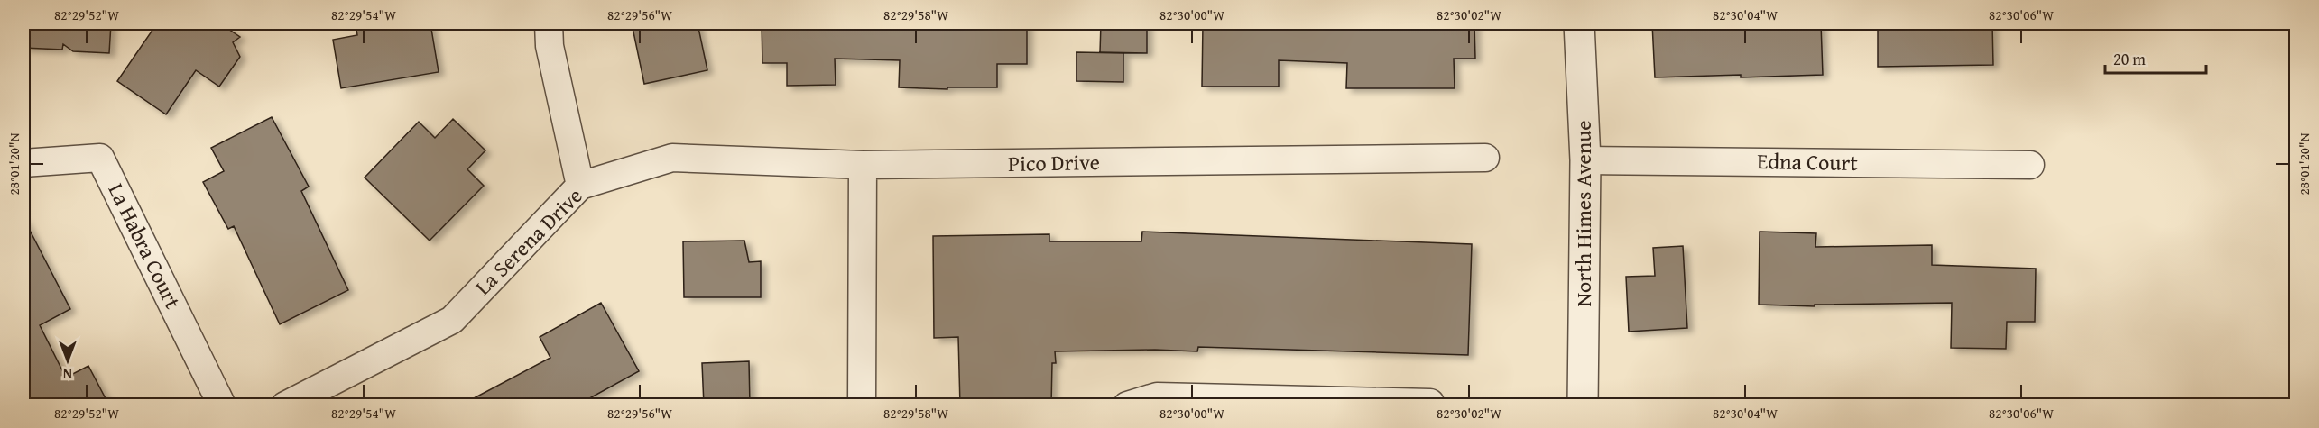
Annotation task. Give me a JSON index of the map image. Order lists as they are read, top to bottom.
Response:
{
  "streets": {
    "street": [
      "Edna Court",
      "Pico Drive",
      "North Himes Avenue",
      "La Serena Drive",
      "La Habra Court"
    ]
  },
  "crossings": [
    ["Edna Court", "North Himes Avenue"],
    ["Pico Drive", "La Serena Drive"]
  ],
  "scale_bar": "20 m",
  "north": "bottom",
  "coordinates": [
    "82°29'52\"W",
    "82°29'54\"W",
    "82°29'56\"W",
    "82°29'58\"W",
    "82°30'00\"W",
    "82°30'02\"W",
    "82°30'04\"W",
    "82°30'06\"W",
    "28°01'20\"N"
  ]
}
